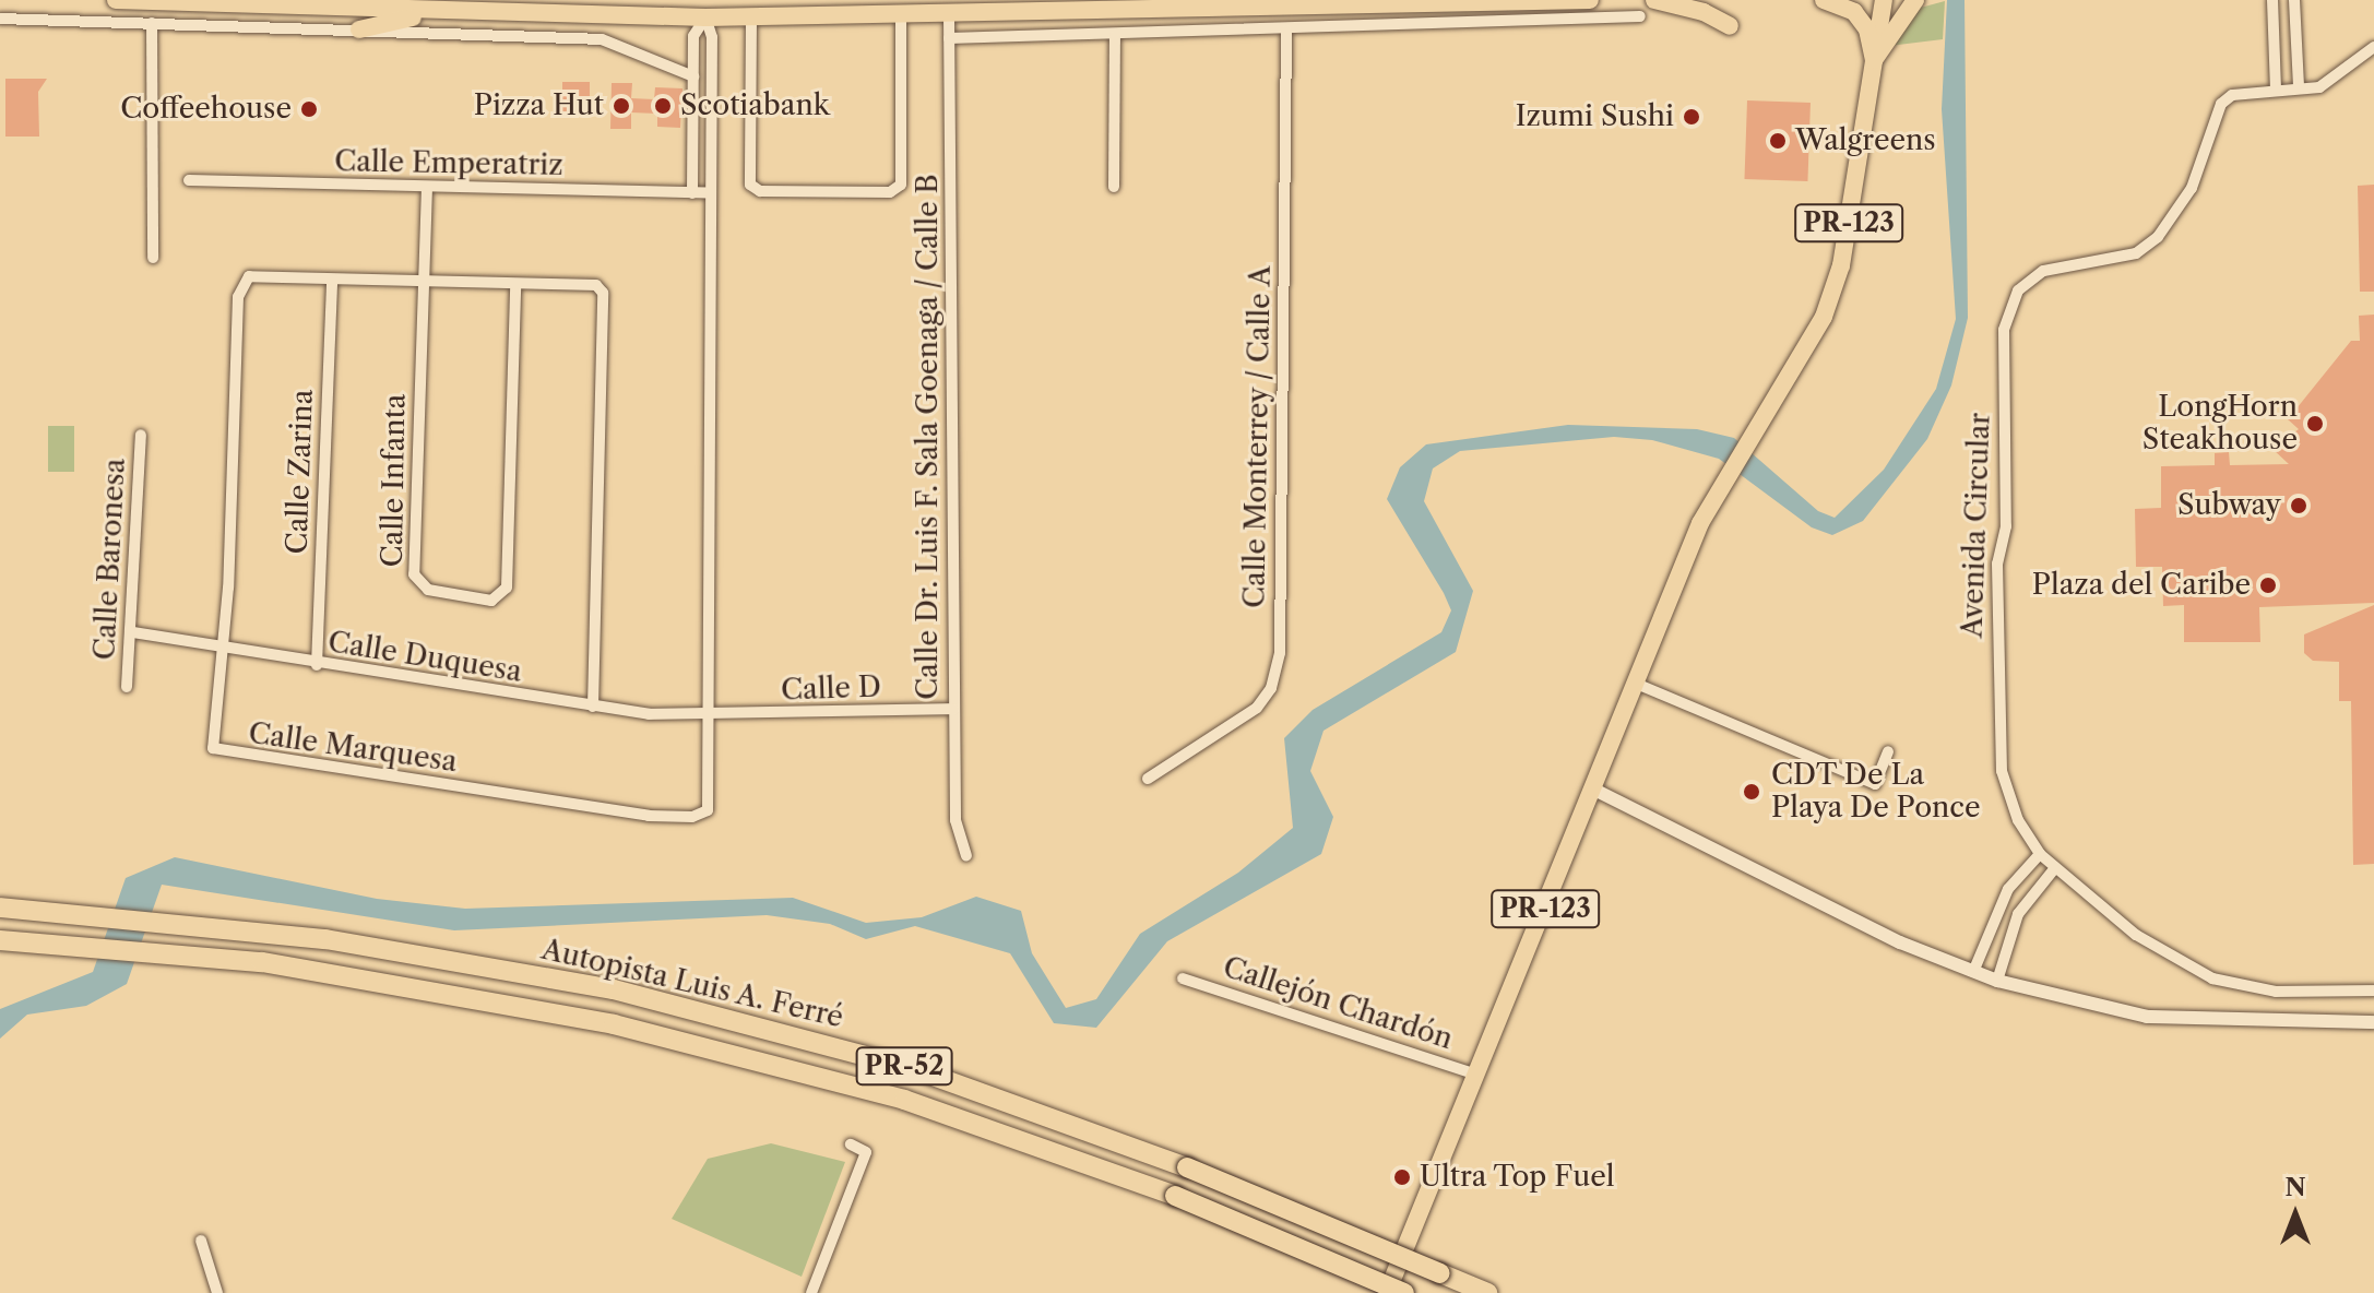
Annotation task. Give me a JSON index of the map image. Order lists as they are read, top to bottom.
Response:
{
  "streets": {
    "highway": ["Autopista Luis A. Ferré", "PR-52"],
    "main road": ["PR-123"],
    "street": [
      "Calle Emperatriz",
      "Calle Dr. Luis F. Sala Goenaga / Calle B",
      "Calle Monterrey / Calle A",
      "Calle Zarina",
      "Calle Infanta",
      "Avenida Circular",
      "Calle Baronesa",
      "Calle Duquesa",
      "Calle D",
      "Calle Marquesa",
      "Callejón Chardón"
    ]
  },
  "crossings": [
    ["Calle Emperatriz", "Calle Infanta"],
    ["Calle Emperatriz", "Calle Marquesa"],
    ["PR-123", "Callejón Chardón"],
    ["Calle Dr. Luis F. Sala Goenaga / Calle B", "Calle D"],
    ["Calle Zarina", "Calle Duquesa"],
    ["Calle Zarina", "Calle Marquesa"],
    ["Calle Infanta", "Calle Marquesa"],
    ["Calle Baronesa", "Calle Duquesa"],
    ["Calle Duquesa", "Calle D"],
    ["Calle Duquesa", "Calle Marquesa"],
    ["Calle D", "Calle Marquesa"]
  ],
  "places": [
    "Pizza Hut",
    "Scotiabank",
    "Coffeehouse",
    "Izumi Sushi",
    "Walgreens",
    "LongHorn Steakhouse",
    "Subway",
    "Plaza del Caribe",
    "CDT De La Playa De Ponce",
    "Ultra Top Fuel"
  ],
  "north": "top"
}
